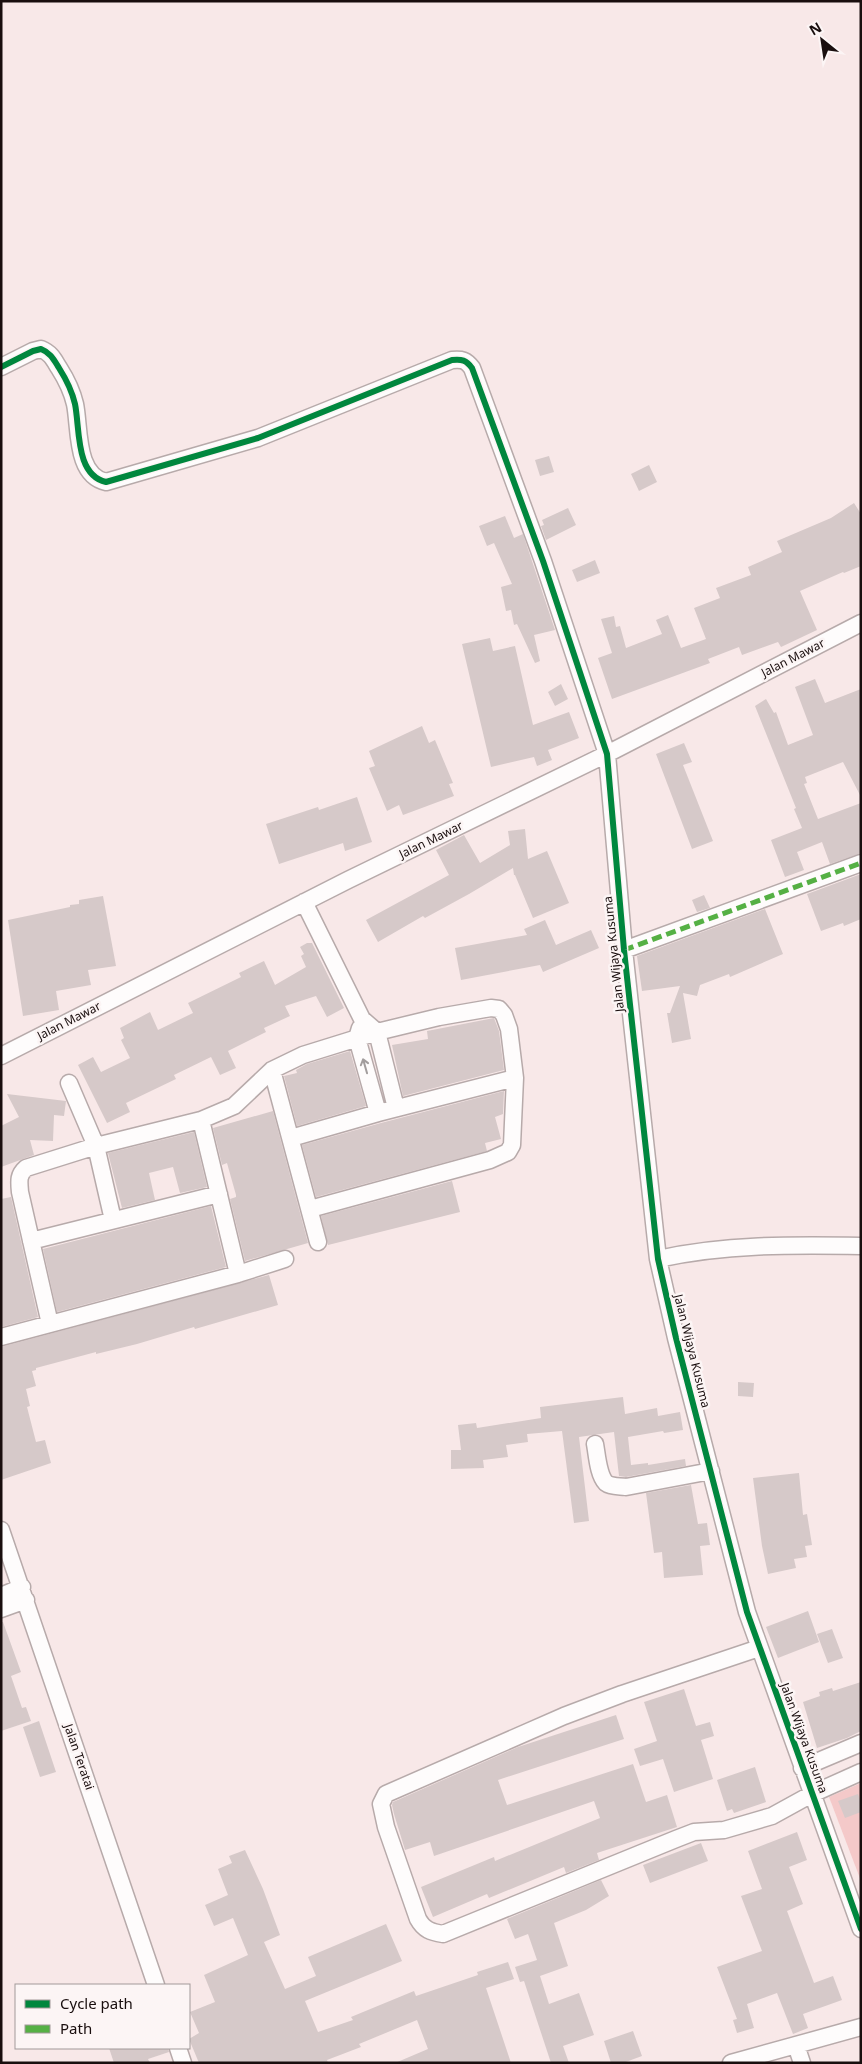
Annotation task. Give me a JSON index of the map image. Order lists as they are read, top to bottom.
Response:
{
  "streets": {
    "street": ["Jalan Mawar", "Jalan Wijaya Kusuma", "Jalan Teratai"]
  },
  "crossings": [
    ["Jalan Mawar", "Jalan Wijaya Kusuma"]
  ],
  "legend": ["Cycle path", "Path"],
  "north": "top left"
}
